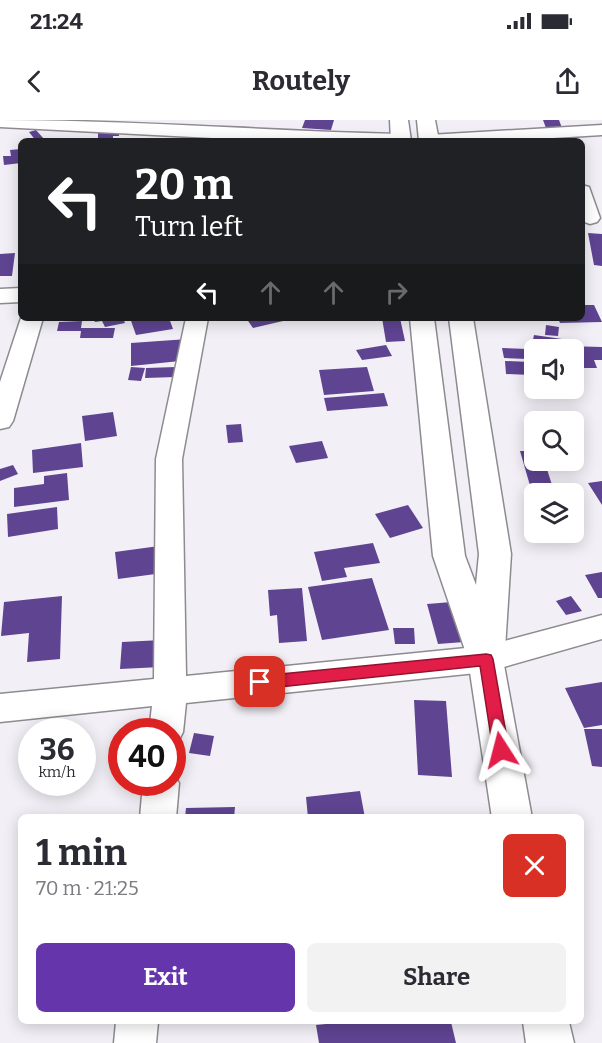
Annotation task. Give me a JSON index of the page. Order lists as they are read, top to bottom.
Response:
{
  "page": {
    "status": "21:24",
    "header": "Routely",
    "turn": ["20 m", "Turn left"],
    "speed": "36 km/h",
    "limit": "40",
    "heading": ["1 min", "70 m · 21:25"],
    "buttons": ["Exit", "Share"]
  }
}
